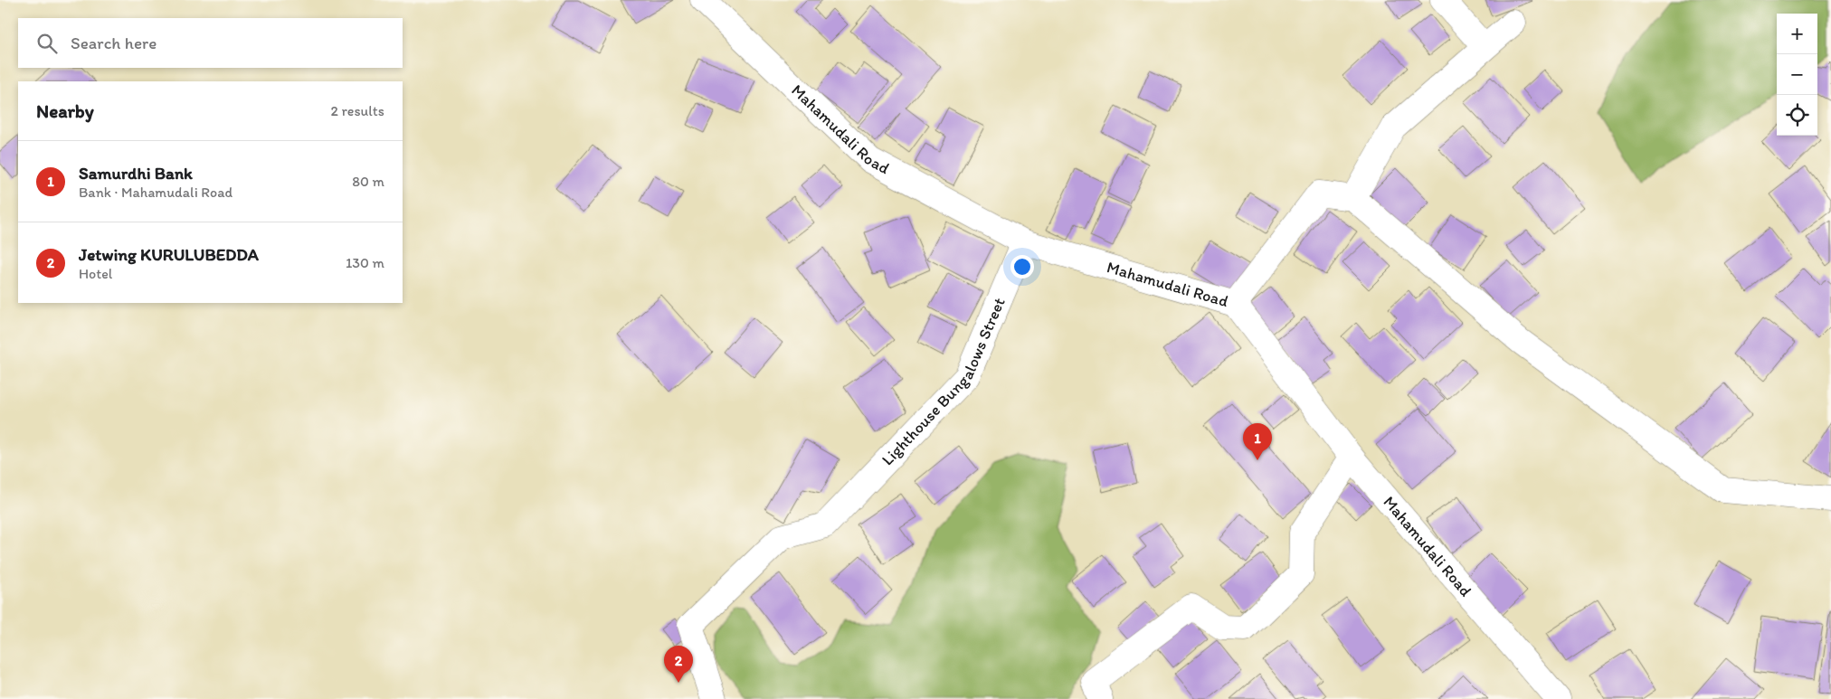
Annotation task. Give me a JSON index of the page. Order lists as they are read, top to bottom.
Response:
{
  "streets": {
    "street": ["Mahamudali Road", "Lighthouse Bungalows Street"]
  },
  "crossings": [
    ["Mahamudali Road", "Lighthouse Bungalows Street"]
  ],
  "page": {
    "map_buttons": ["+", "−"],
    "search": "Search here",
    "heading": ["Nearby", "2 results"],
    "list": [
      {
        "mark": "1",
        "name": "Samurdhi Bank",
        "note": "Bank · Mahamudali Road",
        "value": "80 m"
      },
      {
        "mark": "2",
        "name": "Jetwing KURULUBEDDA",
        "note": "Hotel",
        "value": "130 m"
      }
    ],
    "pins": ["1", "2"]
  }
}
